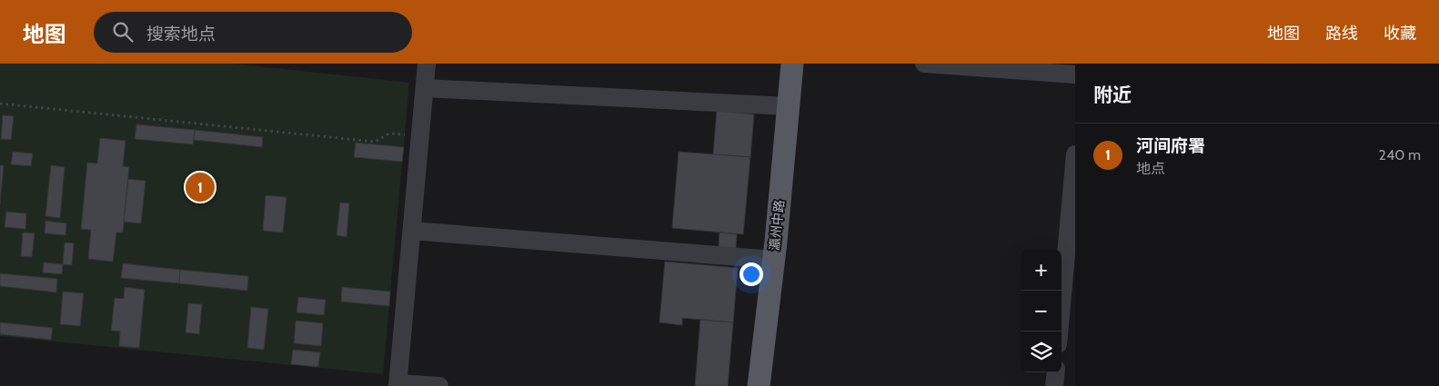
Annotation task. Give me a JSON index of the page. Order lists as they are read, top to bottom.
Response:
{
  "streets": {
    "main road": ["瀛州中路"]
  },
  "page": {
    "header": "地图",
    "search": "搜索地点",
    "nav": ["地图", "路线", "收藏"],
    "heading": "附近",
    "list": [
      {
        "mark": "1",
        "name": "河间府署",
        "note": "地点",
        "value": "240 m"
      }
    ],
    "pins": "1",
    "map_buttons": ["+", "−"]
  }
}
